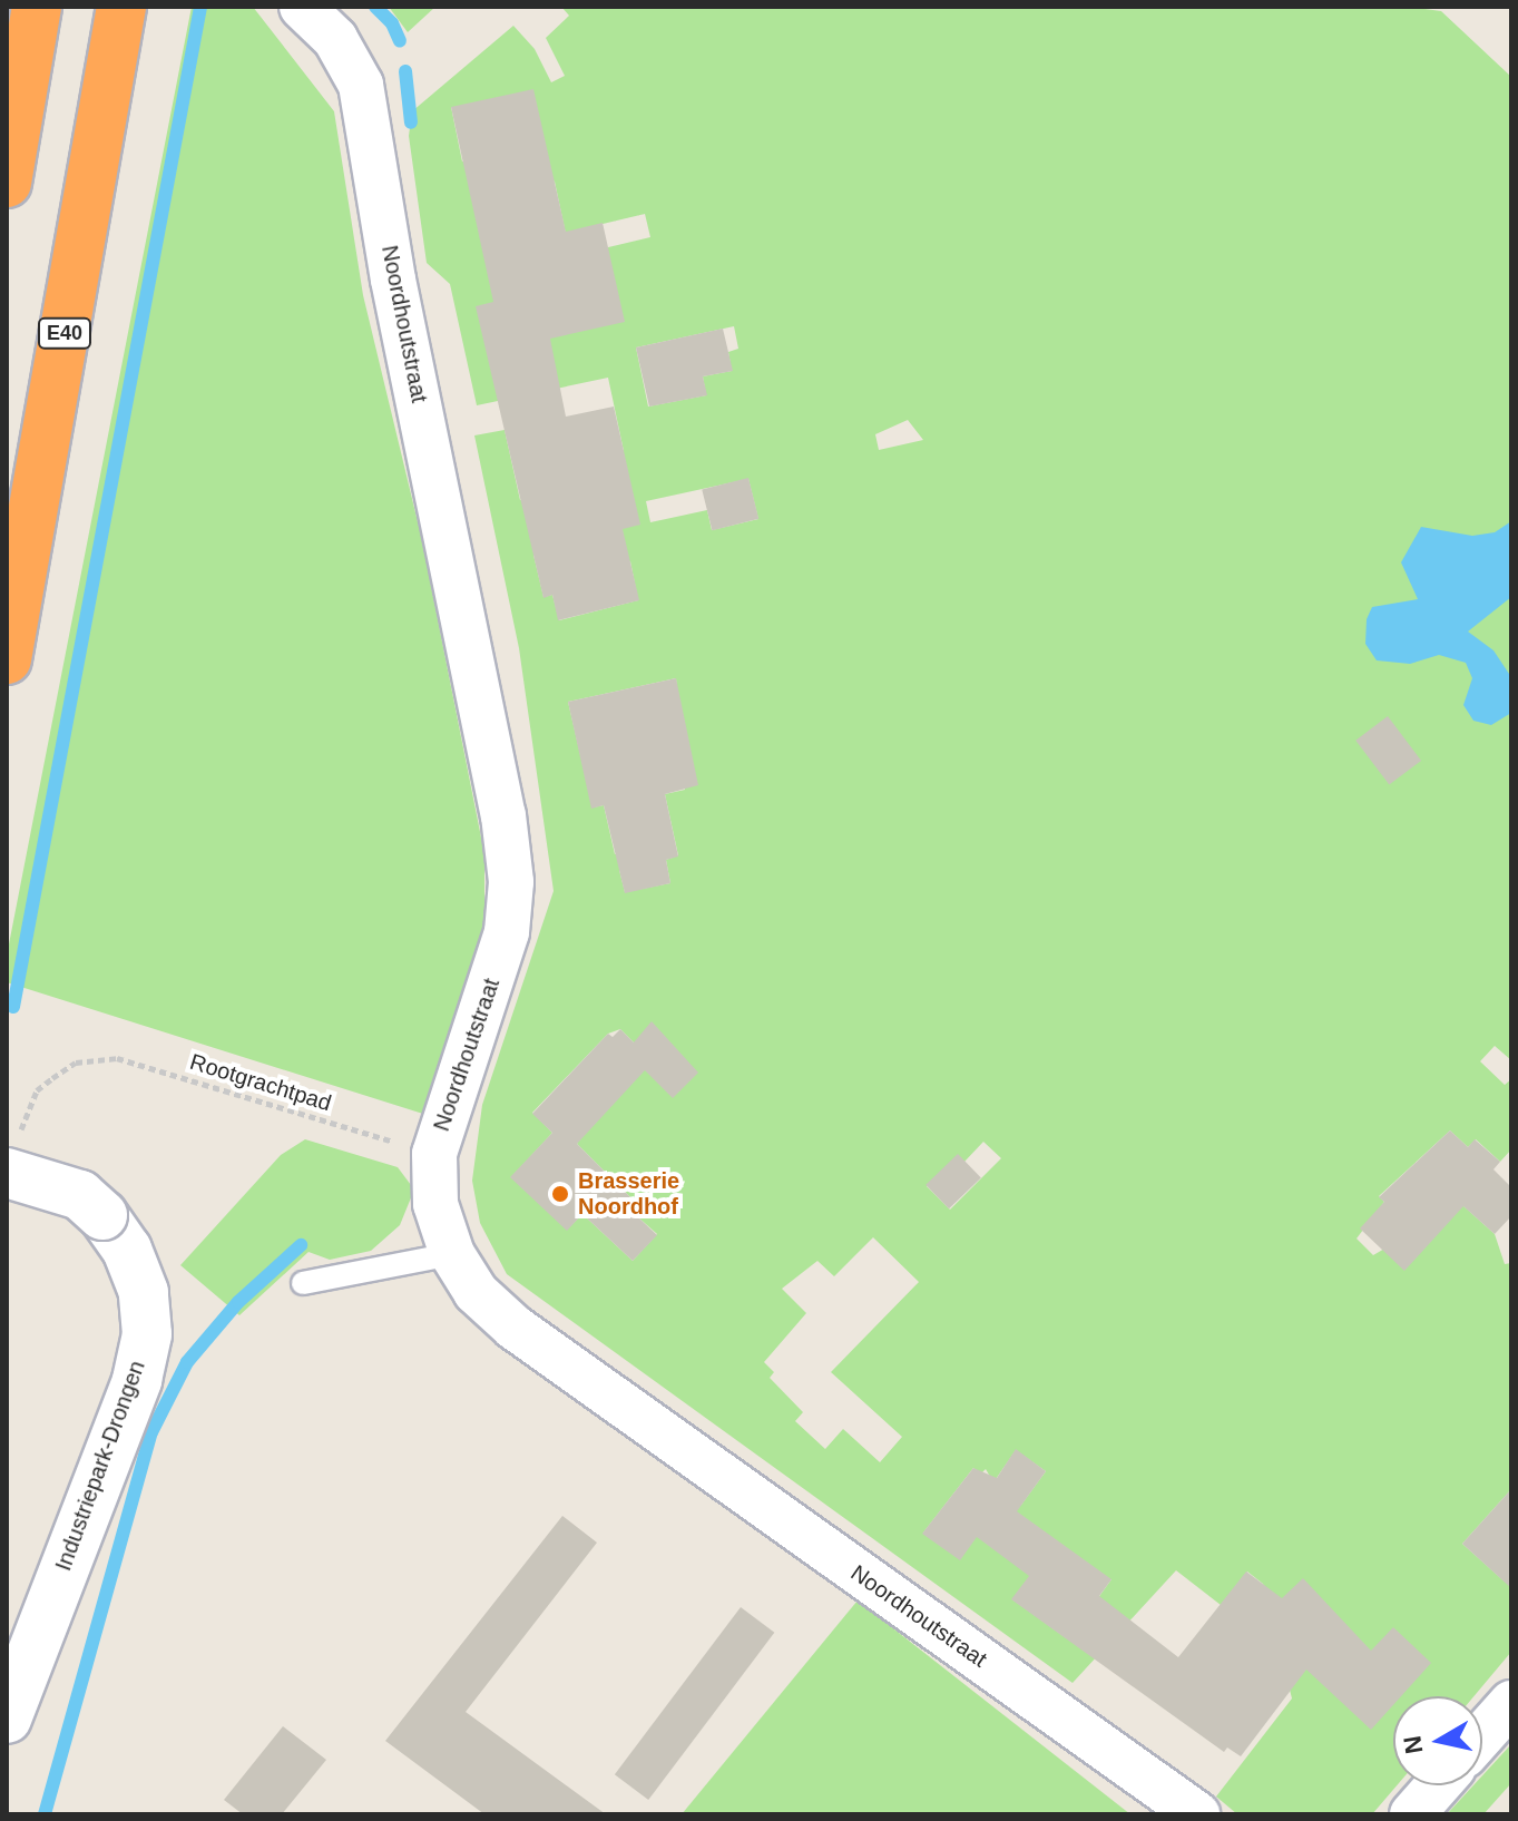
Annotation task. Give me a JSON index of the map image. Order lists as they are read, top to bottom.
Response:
{
  "streets": {
    "highway": ["E40"],
    "street": ["Noordhoutstraat", "Industriepark-Drongen"],
    "path": ["Rootgrachtpad"]
  },
  "crossings": [
    ["Noordhoutstraat", "Rootgrachtpad"]
  ],
  "places": ["Brasserie Noordhof"],
  "north": "left"
}
